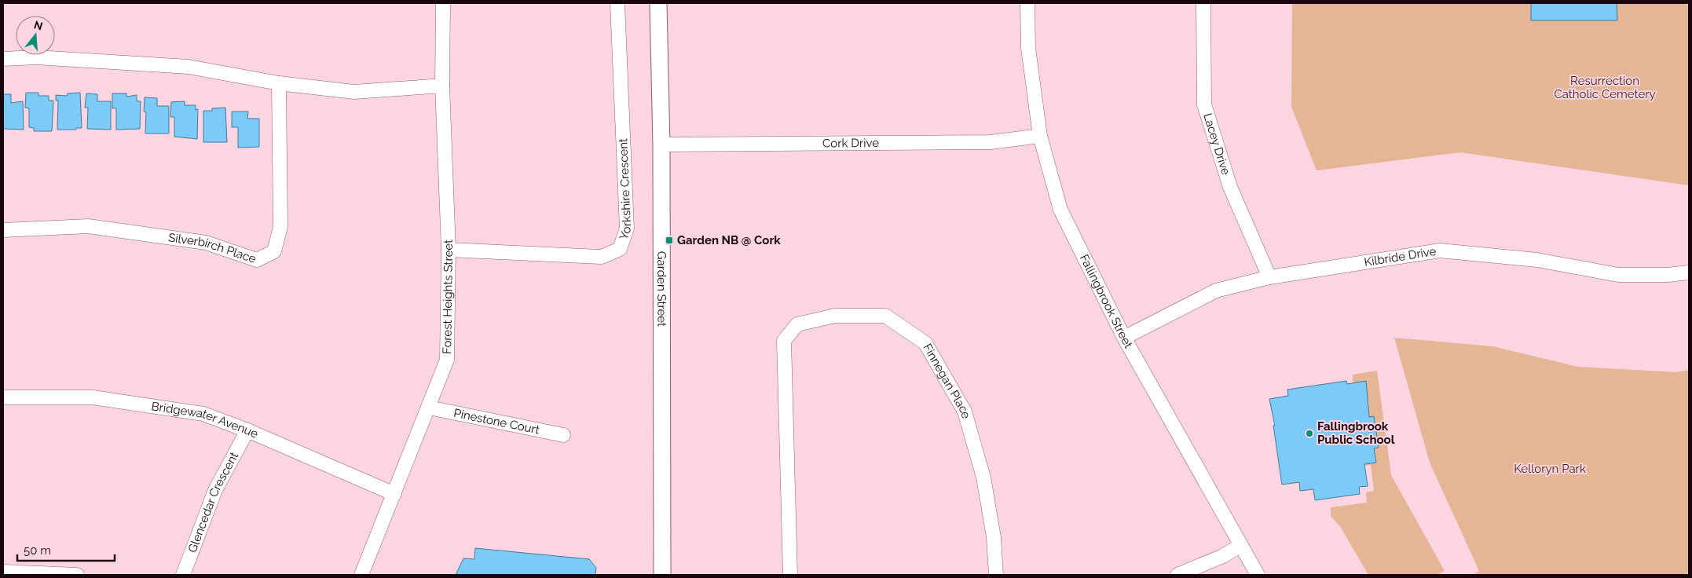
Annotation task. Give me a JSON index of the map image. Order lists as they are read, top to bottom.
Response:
{
  "streets": {
    "street": [
      "Cork Drive",
      "Lacey Drive",
      "Yorkshire Crescent",
      "Silverbirch Place",
      "Kilbride Drive",
      "Garden Street",
      "Forest Heights Street",
      "Fallingbrook Street",
      "Finnegan Place",
      "Pinestone Court",
      "Bridgewater Avenue",
      "Glencedar Crescent"
    ]
  },
  "crossings": [
    ["Cork Drive", "Garden Street"],
    ["Cork Drive", "Fallingbrook Street"],
    ["Lacey Drive", "Kilbride Drive"],
    ["Yorkshire Crescent", "Forest Heights Street"],
    ["Kilbride Drive", "Fallingbrook Street"],
    ["Forest Heights Street", "Pinestone Court"],
    ["Forest Heights Street", "Bridgewater Avenue"],
    ["Bridgewater Avenue", "Glencedar Crescent"]
  ],
  "parks": ["Resurrection Catholic Cemetery", "Kelloryn Park"],
  "places": {
    "transit": ["Garden NB @ Cork"],
    "other": ["Fallingbrook Public School"]
  },
  "scale_bar": "50 m",
  "north": "top"
}
